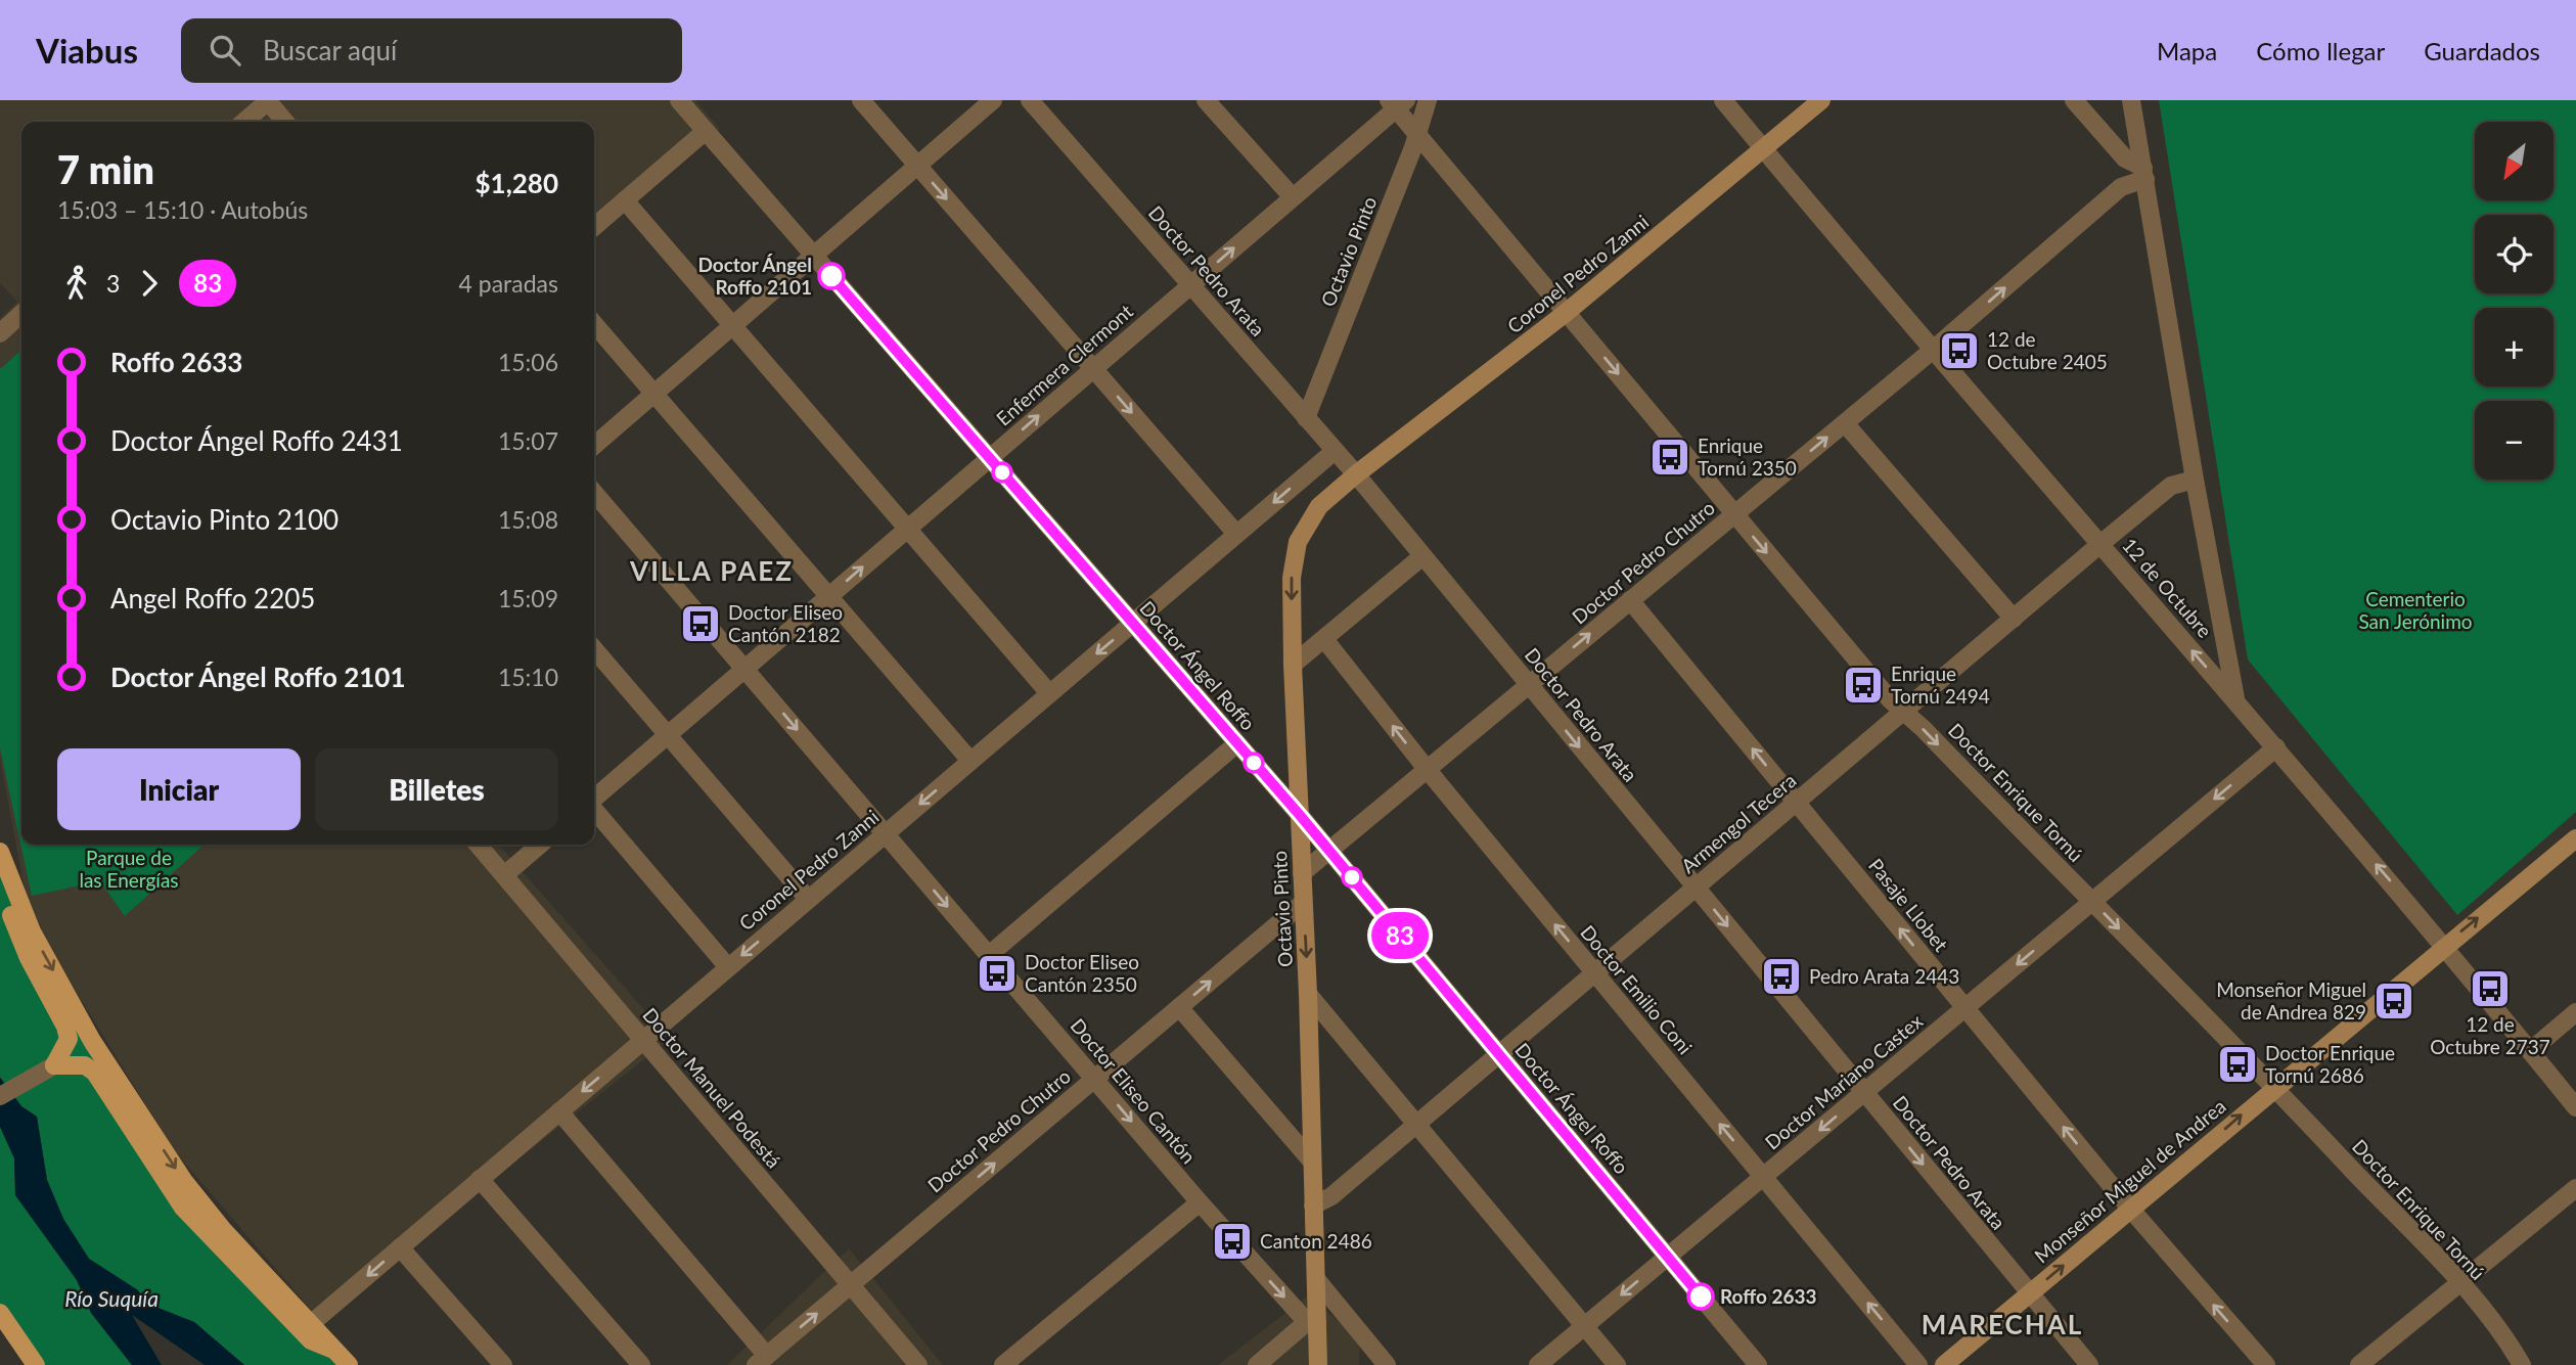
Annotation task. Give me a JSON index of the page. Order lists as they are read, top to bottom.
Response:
{
  "streets": {
    "main road": ["Octavio Pinto", "Coronel Pedro Zanni", "Monseñor Miguel de Andrea"],
    "street": [
      "Doctor Pedro Arata",
      "Enfermera Clermont",
      "Doctor Pedro Chutro",
      "12 de Octubre",
      "Doctor Ángel Roffo",
      "Doctor Enrique Tornú",
      "Armengol Tecera",
      "Pasaje Llobet",
      "Doctor Emilio Coni",
      "Doctor Mariano Castex",
      "Doctor Manuel Podestá",
      "Doctor Eliseo Cantón"
    ]
  },
  "crossings": [
    ["Octavio Pinto", "Doctor Pedro Arata"],
    ["Octavio Pinto", "Coronel Pedro Zanni"],
    ["Octavio Pinto", "Doctor Pedro Chutro"],
    ["Octavio Pinto", "Doctor Ángel Roffo"],
    ["Octavio Pinto", "Doctor Enrique Tornú"],
    ["Octavio Pinto", "Armengol Tecera"],
    ["Octavio Pinto", "Doctor Eliseo Cantón"],
    ["Doctor Pedro Arata", "Coronel Pedro Zanni"],
    ["Doctor Pedro Arata", "Enfermera Clermont"],
    ["Doctor Pedro Arata", "Doctor Pedro Chutro"],
    ["Doctor Pedro Arata", "Armengol Tecera"],
    ["Doctor Pedro Arata", "Doctor Mariano Castex"],
    ["Doctor Pedro Arata", "Monseñor Miguel de Andrea"],
    ["Coronel Pedro Zanni", "12 de Octubre"],
    ["Coronel Pedro Zanni", "Doctor Ángel Roffo"],
    ["Coronel Pedro Zanni", "Doctor Enrique Tornú"],
    ["Coronel Pedro Zanni", "Doctor Manuel Podestá"],
    ["Coronel Pedro Zanni", "Doctor Eliseo Cantón"],
    ["Enfermera Clermont", "Doctor Ángel Roffo"],
    ["Enfermera Clermont", "Doctor Enrique Tornú"],
    ["Enfermera Clermont", "Doctor Eliseo Cantón"],
    ["Doctor Pedro Chutro", "12 de Octubre"],
    ["Doctor Pedro Chutro", "Doctor Ángel Roffo"],
    ["Doctor Pedro Chutro", "Doctor Enrique Tornú"],
    ["Doctor Pedro Chutro", "Pasaje Llobet"],
    ["Doctor Pedro Chutro", "Doctor Emilio Coni"],
    ["Doctor Pedro Chutro", "Doctor Manuel Podestá"],
    ["Doctor Pedro Chutro", "Doctor Eliseo Cantón"],
    ["12 de Octubre", "Armengol Tecera"],
    ["12 de Octubre", "Doctor Mariano Castex"],
    ["12 de Octubre", "Monseñor Miguel de Andrea"],
    ["Doctor Ángel Roffo", "Armengol Tecera"],
    ["Doctor Ángel Roffo", "Doctor Mariano Castex"],
    ["Doctor Enrique Tornú", "Armengol Tecera"],
    ["Doctor Enrique Tornú", "Doctor Mariano Castex"],
    ["Doctor Enrique Tornú", "Monseñor Miguel de Andrea"],
    ["Armengol Tecera", "Pasaje Llobet"],
    ["Armengol Tecera", "Doctor Emilio Coni"],
    ["Pasaje Llobet", "Doctor Mariano Castex"],
    ["Pasaje Llobet", "Monseñor Miguel de Andrea"],
    ["Doctor Emilio Coni", "Doctor Mariano Castex"]
  ],
  "one_way": [
    "Doctor Pedro Arata",
    "Coronel Pedro Zanni",
    "Enfermera Clermont",
    "Doctor Pedro Chutro",
    "12 de Octubre",
    "Doctor Enrique Tornú",
    "Pasaje Llobet",
    "Doctor Emilio Coni",
    "Doctor Mariano Castex",
    "Monseñor Miguel de Andrea"
  ],
  "districts": ["VILLA PAEZ", "MARECHAL"],
  "water": ["Río Suquía"],
  "parks": ["Cementerio San Jerónimo", "Parque de las Energías"],
  "places": {
    "other": ["Doctor Ángel Roffo 2101", "Roffo 2633"],
    "bus stop": [
      "12 de Octubre 2405",
      "Enrique Tornú 2350",
      "Doctor Eliseo Cantón 2182",
      "Enrique Tornú 2494",
      "Doctor Eliseo Cantón 2350",
      "Pedro Arata 2443",
      "12 de Octubre 2737",
      "Monseñor Miguel de Andrea 829",
      "Doctor Enrique Tornú 2686",
      "Canton 2486"
    ]
  },
  "lines": ["bus line 83"],
  "north": "bottom left",
  "page": {
    "header": "Viabus",
    "search": "Buscar aquí",
    "nav": ["Mapa", "Cómo llegar", "Guardados"],
    "on_map": "83",
    "map_buttons": ["+", "−"],
    "heading": ["7 min", "15:03 – 15:10 · Autobús", "$1,280"],
    "legs": ["3", "83", "4 paradas"],
    "list": [
      {
        "name": "Roffo 2633",
        "value": "15:06"
      },
      {
        "name": "Doctor Ángel Roffo 2431",
        "value": "15:07"
      },
      {
        "name": "Octavio Pinto 2100",
        "value": "15:08"
      },
      {
        "name": "Angel Roffo 2205",
        "value": "15:09"
      },
      {
        "name": "Doctor Ángel Roffo 2101",
        "value": "15:10"
      }
    ],
    "buttons": ["Iniciar", "Billetes"]
  }
}
